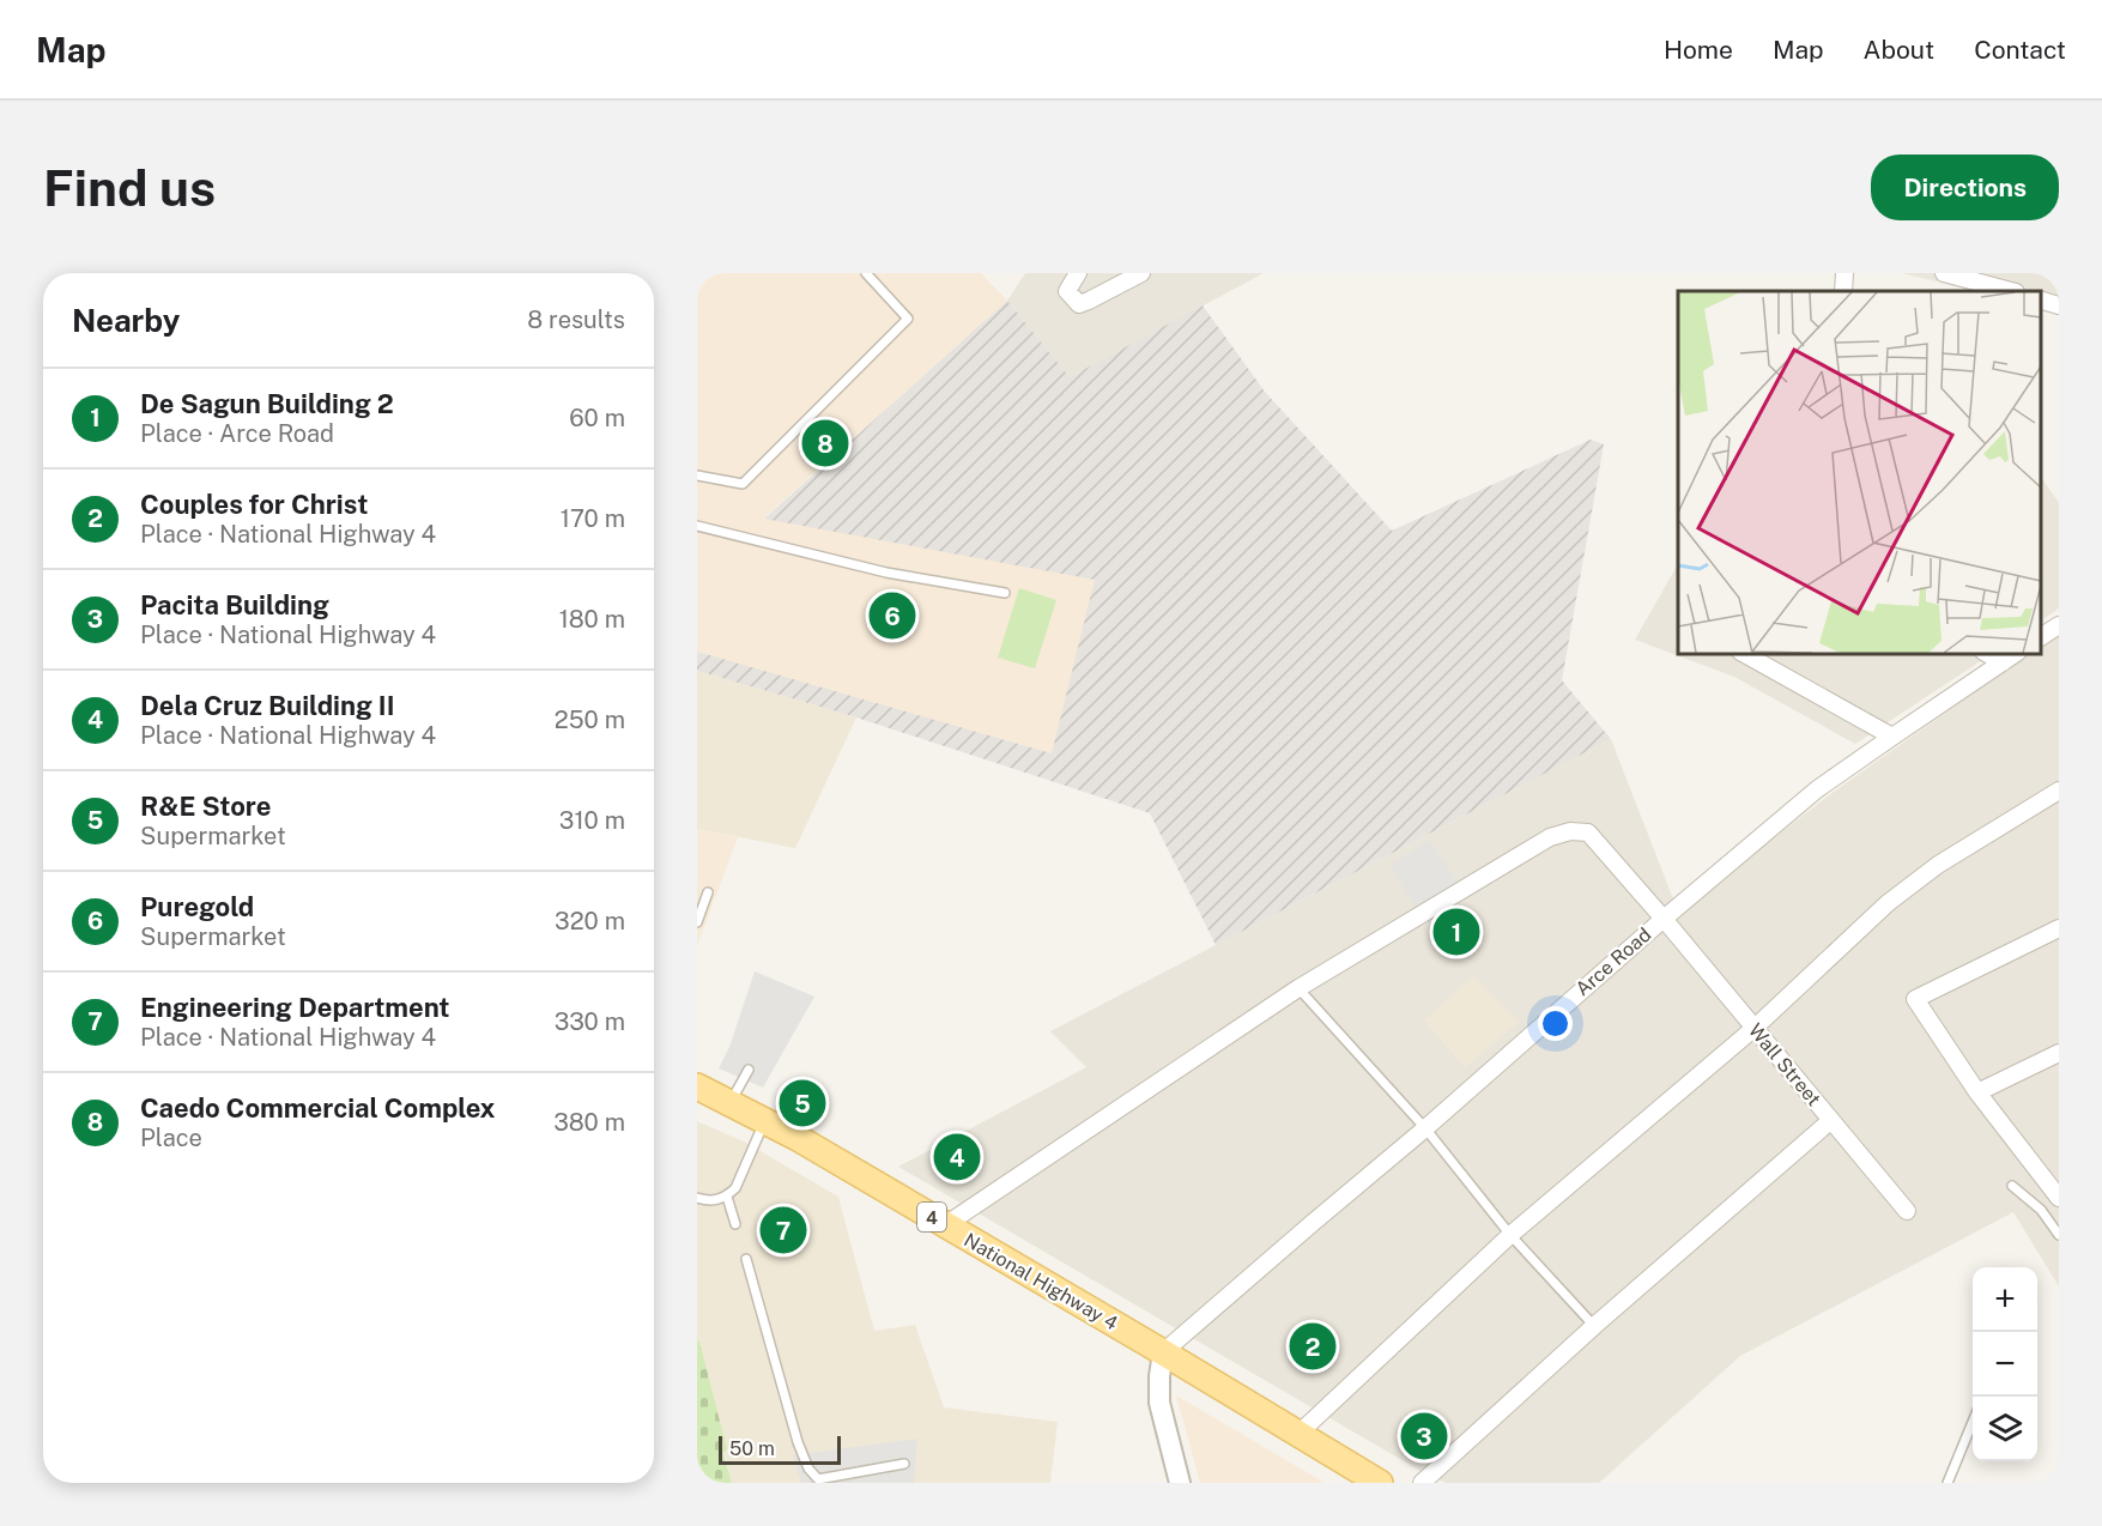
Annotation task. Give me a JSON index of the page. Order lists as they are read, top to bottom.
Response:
{
  "streets": {
    "main road": ["4", "National Highway 4"],
    "street": ["Arce Road", "Wall Street"]
  },
  "crossings": [
    ["Arce Road", "Wall Street"],
    ["Arce Road", "National Highway 4"],
    ["Wall Street", "National Highway 4"]
  ],
  "scale_bar": "50 m",
  "page": {
    "header": "Map",
    "nav": [
      "Home",
      "Map",
      "About",
      "Contact"
    ],
    "buttons": "Directions",
    "title": "Find us",
    "heading": ["Nearby", "8 results"],
    "list": [
      {
        "mark": "1",
        "name": "De Sagun Building 2",
        "note": "Place · Arce Road",
        "value": "60 m"
      },
      {
        "mark": "2",
        "name": "Couples for Christ",
        "note": "Place · National Highway 4",
        "value": "170 m"
      },
      {
        "mark": "3",
        "name": "Pacita Building",
        "note": "Place · National Highway 4",
        "value": "180 m"
      },
      {
        "mark": "4",
        "name": "Dela Cruz Building II",
        "note": "Place · National Highway 4",
        "value": "250 m"
      },
      {
        "mark": "5",
        "name": "R&E Store",
        "note": "Supermarket",
        "value": "310 m"
      },
      {
        "mark": "6",
        "name": "Puregold",
        "note": "Supermarket",
        "value": "320 m"
      },
      {
        "mark": "7",
        "name": "Engineering Department",
        "note": "Place · National Highway 4",
        "value": "330 m"
      },
      {
        "mark": "8",
        "name": "Caedo Commercial Complex",
        "note": "Place",
        "value": "380 m"
      }
    ],
    "pins": [
      "8",
      "6",
      "1",
      "5",
      "4",
      "7",
      "2",
      "3"
    ],
    "map_buttons": ["+", "−"],
    "scale": "50 m"
  }
}
